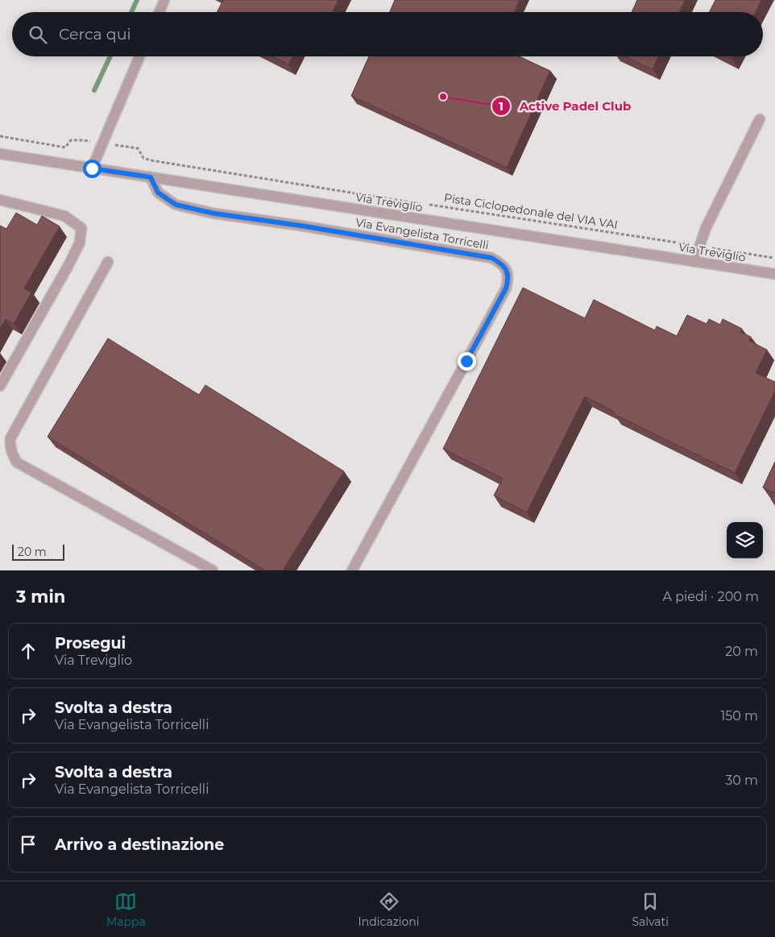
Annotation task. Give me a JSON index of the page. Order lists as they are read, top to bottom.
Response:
{
  "streets": {
    "street": ["Via Treviglio", "Via Evangelista Torricelli"],
    "path": ["Pista Ciclopedonale del VIA VAI"]
  },
  "crossings": [
    ["Via Treviglio", "Via Evangelista Torricelli"]
  ],
  "places": ["Active Padel Club"],
  "scale_bar": "20 m",
  "page": {
    "search": "Cerca qui",
    "scale": "20 m",
    "heading": ["3 min", "A piedi · 200 m"],
    "list": [
      ["Prosegui", "Via Treviglio", "20 m"],
      ["Svolta a destra", "Via Evangelista Torricelli", "150 m"],
      ["Svolta a destra", "Via Evangelista Torricelli", "30 m"],
      "Arrivo a destinazione"
    ],
    "nav": ["Mappa", "Indicazioni", "Salvati"]
  }
}
